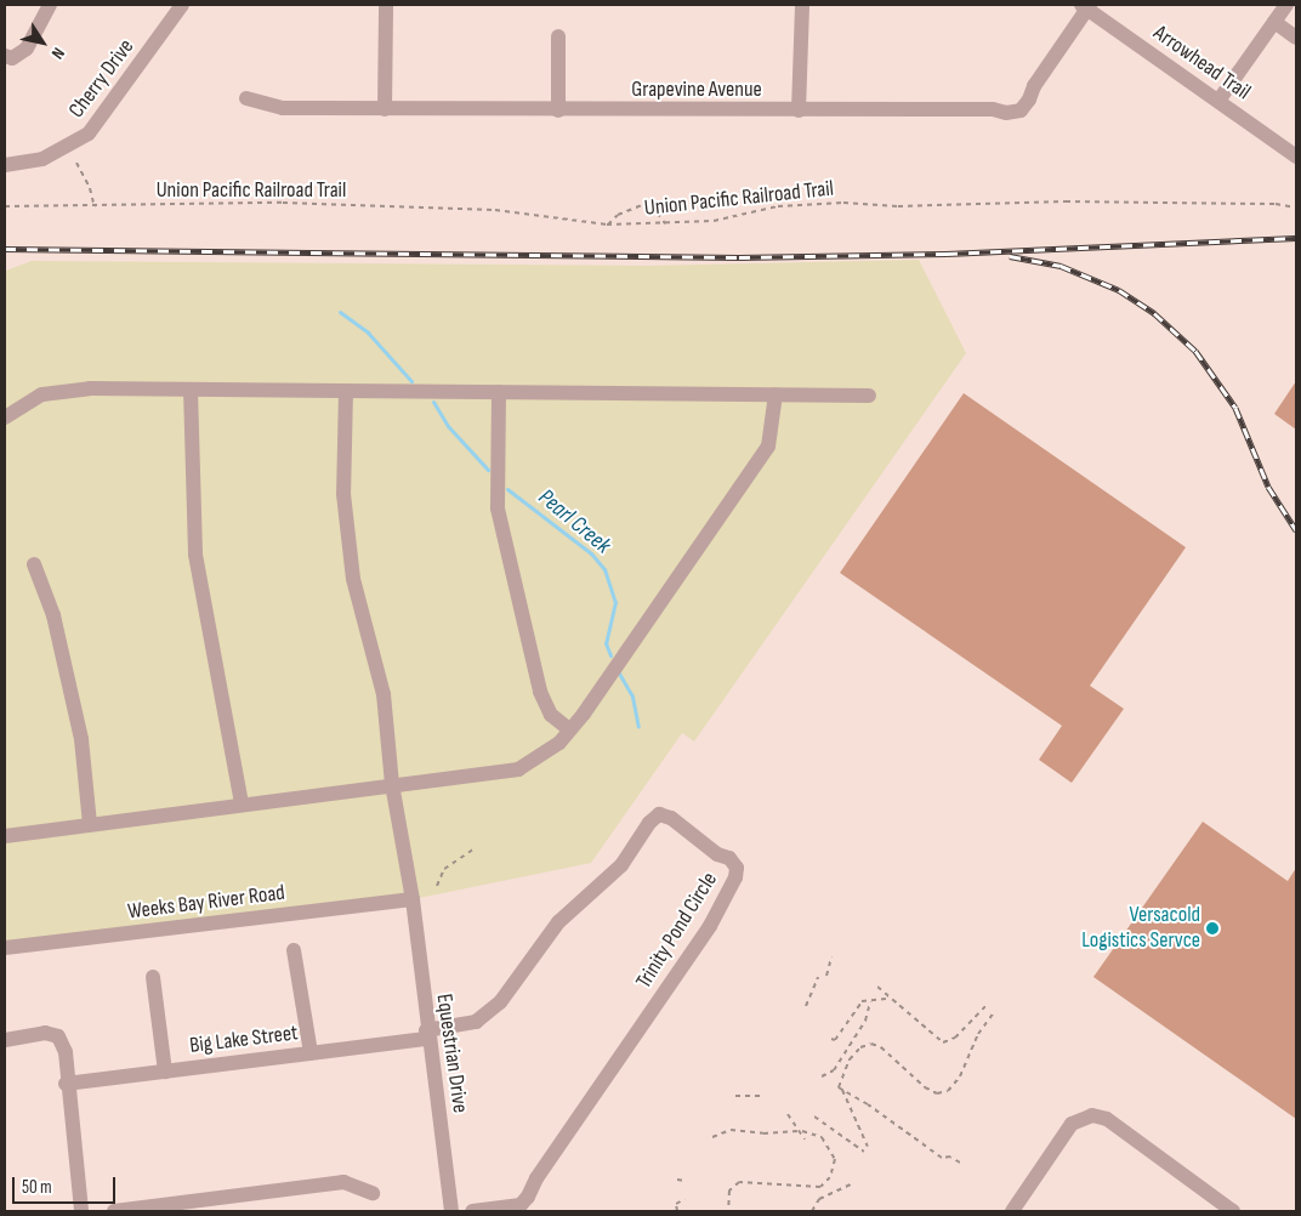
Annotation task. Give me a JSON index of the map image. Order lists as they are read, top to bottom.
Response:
{
  "streets": {
    "street": [
      "Arrowhead Trail",
      "Cherry Drive",
      "Grapevine Avenue",
      "Weeks Bay River Road",
      "Trinity Pond Circle",
      "Big Lake Street",
      "Equestrian Drive"
    ],
    "path": ["Union Pacific Railroad Trail"]
  },
  "crossings": [
    ["Arrowhead Trail", "Grapevine Avenue"],
    ["Weeks Bay River Road", "Equestrian Drive"],
    ["Trinity Pond Circle", "Big Lake Street"],
    ["Trinity Pond Circle", "Equestrian Drive"],
    ["Big Lake Street", "Equestrian Drive"]
  ],
  "water": ["Pearl Creek"],
  "places": ["Versacold Logistics Servce"],
  "scale_bar": "50 m",
  "north": "bottom right"
}
